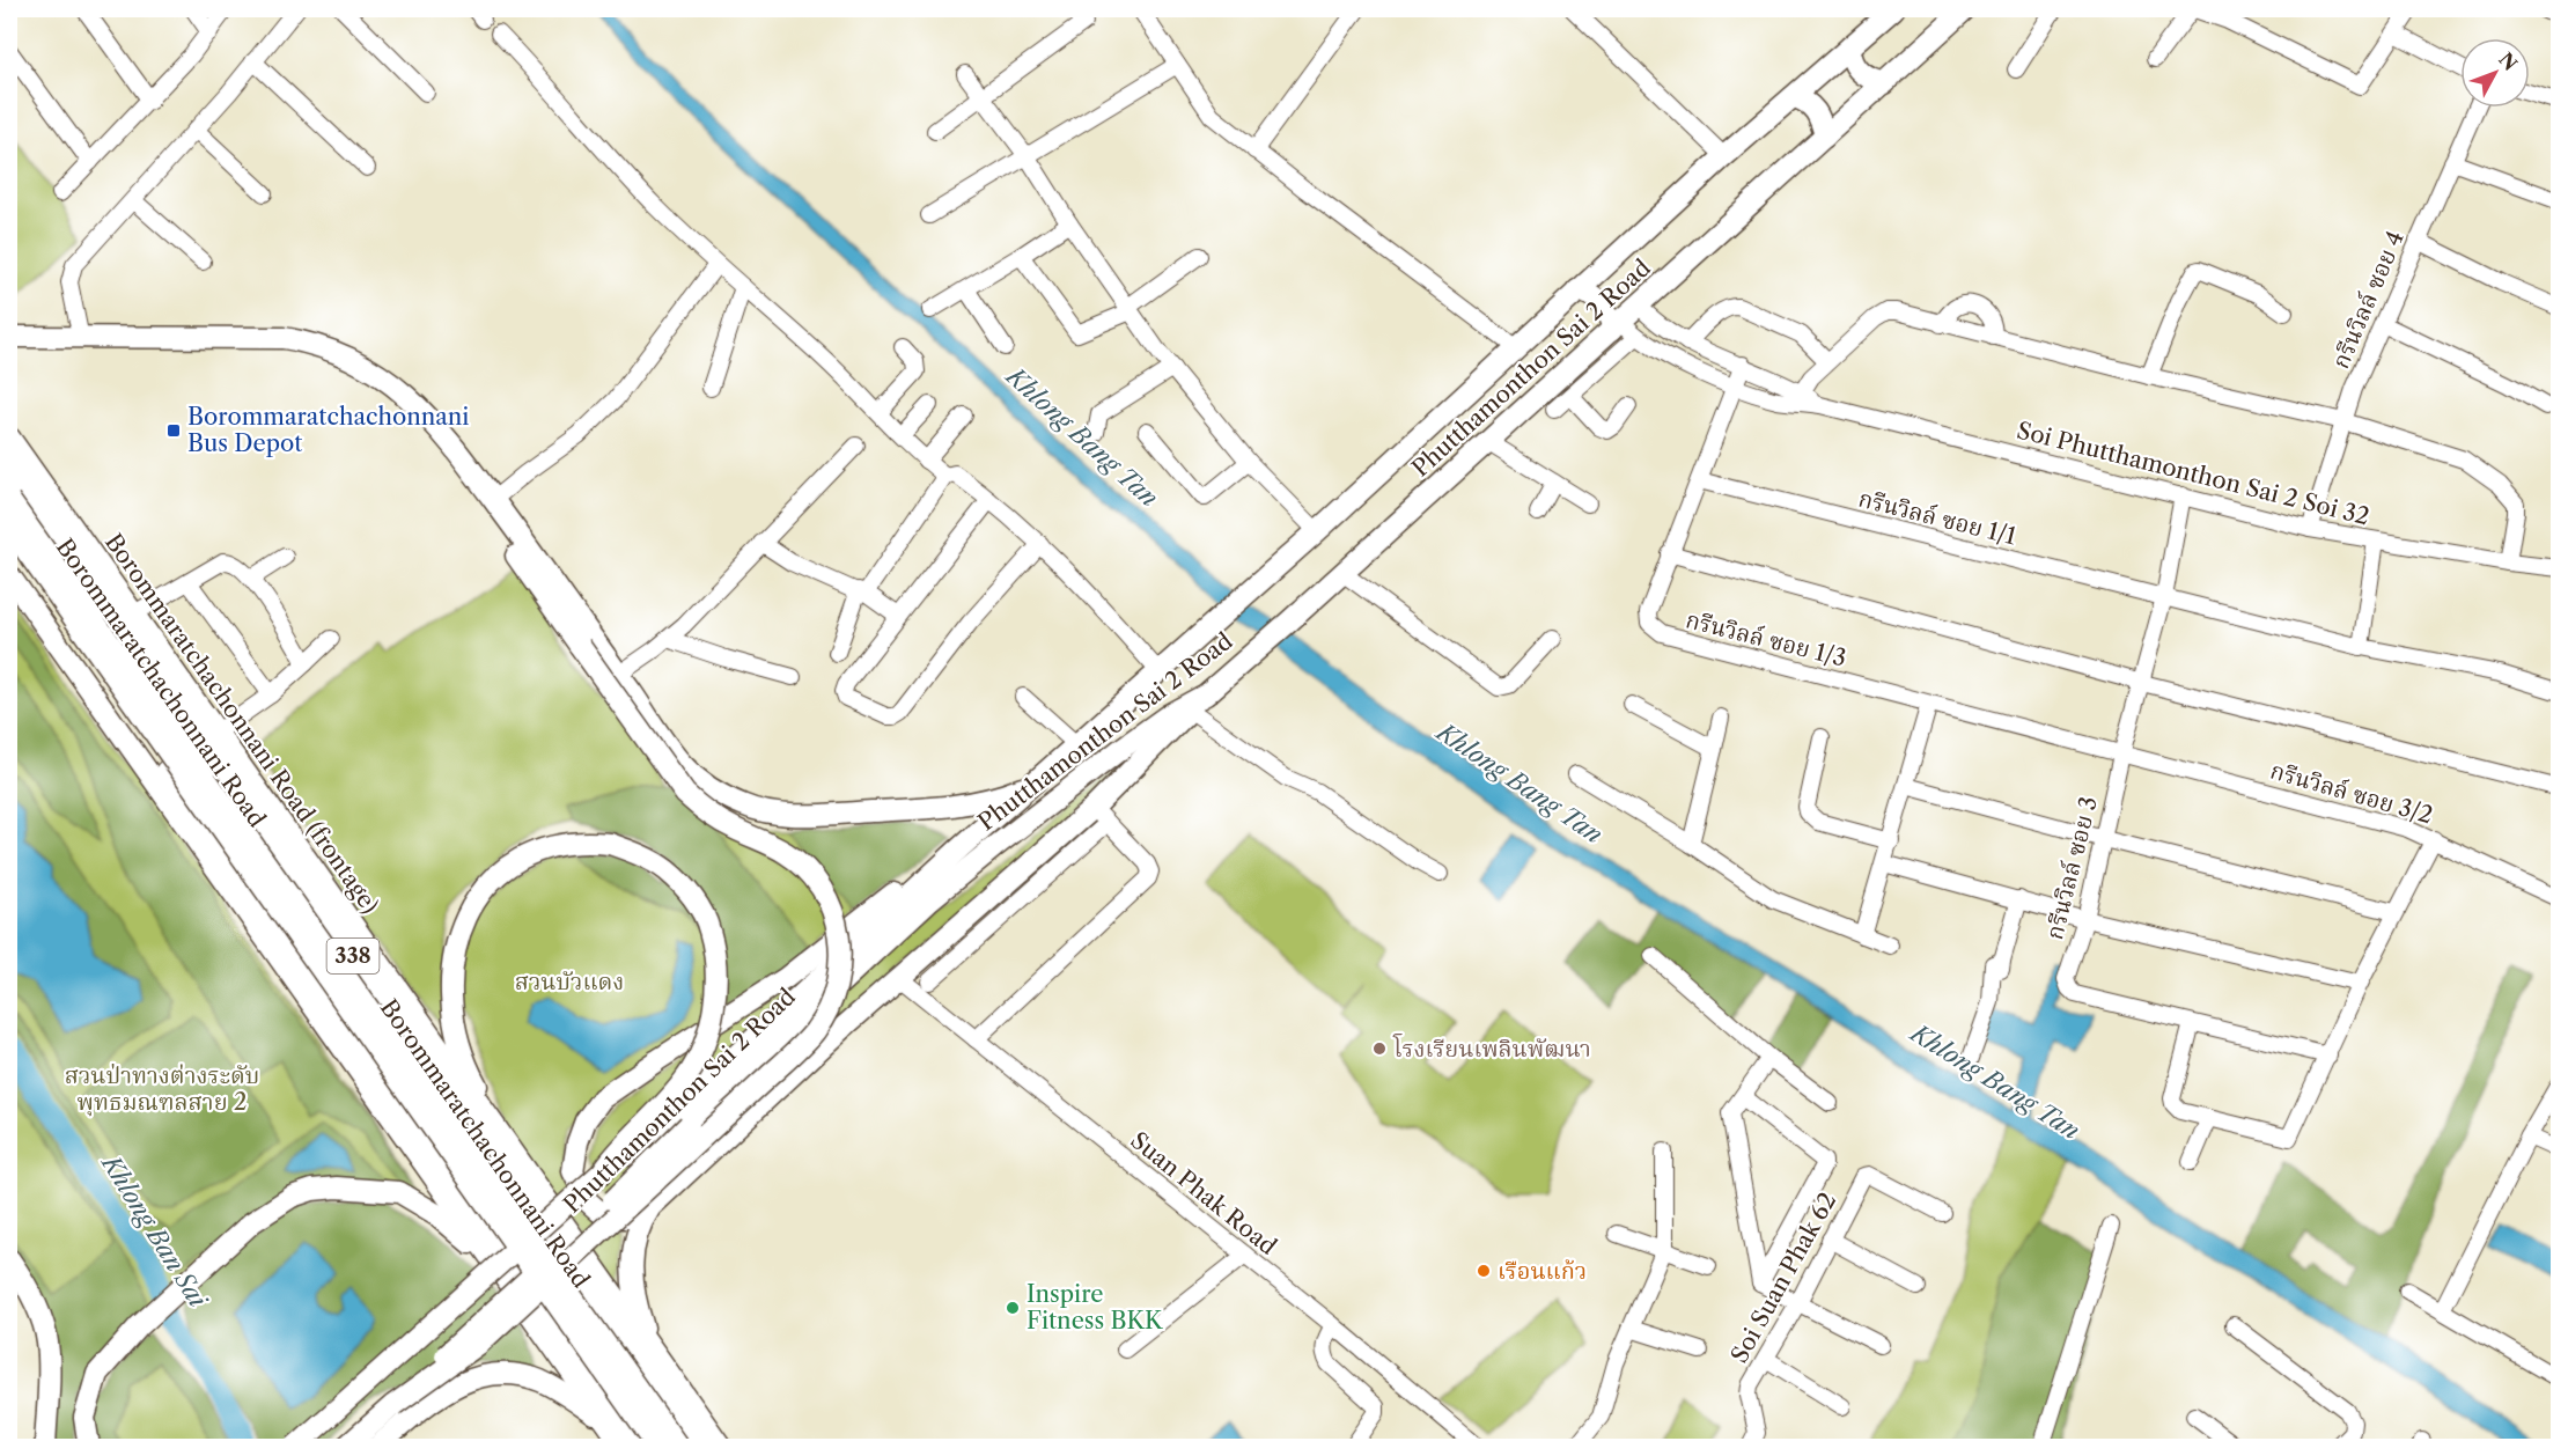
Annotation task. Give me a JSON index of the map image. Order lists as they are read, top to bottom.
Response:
{
  "streets": {
    "highway": ["Borommaratchachonnani Road", "338"],
    "main road": ["Phutthamonthon Sai 2 Road", "Borommaratchachonnani Road (frontage)"],
    "street": [
      "กรีนวิลล์ ซอย 4",
      "Soi Phutthamonthon Sai 2 Soi 32",
      "กรีนวิลล์ ซอย 1/1",
      "กรีนวิลล์ ซอย 1/3",
      "กรีนวิลล์ ซอย 3/2",
      "กรีนวิลล์ ซอย 3",
      "Suan Phak Road",
      "Soi Suan Phak 62"
    ]
  },
  "crossings": [
    ["กรีนวิลล์ ซอย 4", "Soi Phutthamonthon Sai 2 Soi 32"],
    ["Phutthamonthon Sai 2 Road", "Soi Phutthamonthon Sai 2 Soi 32"],
    ["Soi Phutthamonthon Sai 2 Soi 32", "กรีนวิลล์ ซอย 1/3"],
    ["Soi Phutthamonthon Sai 2 Soi 32", "กรีนวิลล์ ซอย 3"],
    ["กรีนวิลล์ ซอย 1/1", "กรีนวิลล์ ซอย 1/3"],
    ["กรีนวิลล์ ซอย 1/1", "กรีนวิลล์ ซอย 3"],
    ["กรีนวิลล์ ซอย 1/3", "กรีนวิลล์ ซอย 3/2"],
    ["กรีนวิลล์ ซอย 1/3", "กรีนวิลล์ ซอย 3"],
    ["กรีนวิลล์ ซอย 3/2", "กรีนวิลล์ ซอย 3"]
  ],
  "water": ["Khlong Bang Tan", "Khlong Ban Sai"],
  "parks": ["สวนบัวแดง", "สวนป่าทางต่างระดับ พุทธมณฑลสาย 2"],
  "places": {
    "transit": ["Borommaratchachonnani Bus Depot"],
    "other": ["โรงเรียนเพลินพัฒนา", "เรือนแก้ว", "Inspire Fitness BKK"]
  },
  "north": "top right"
}
